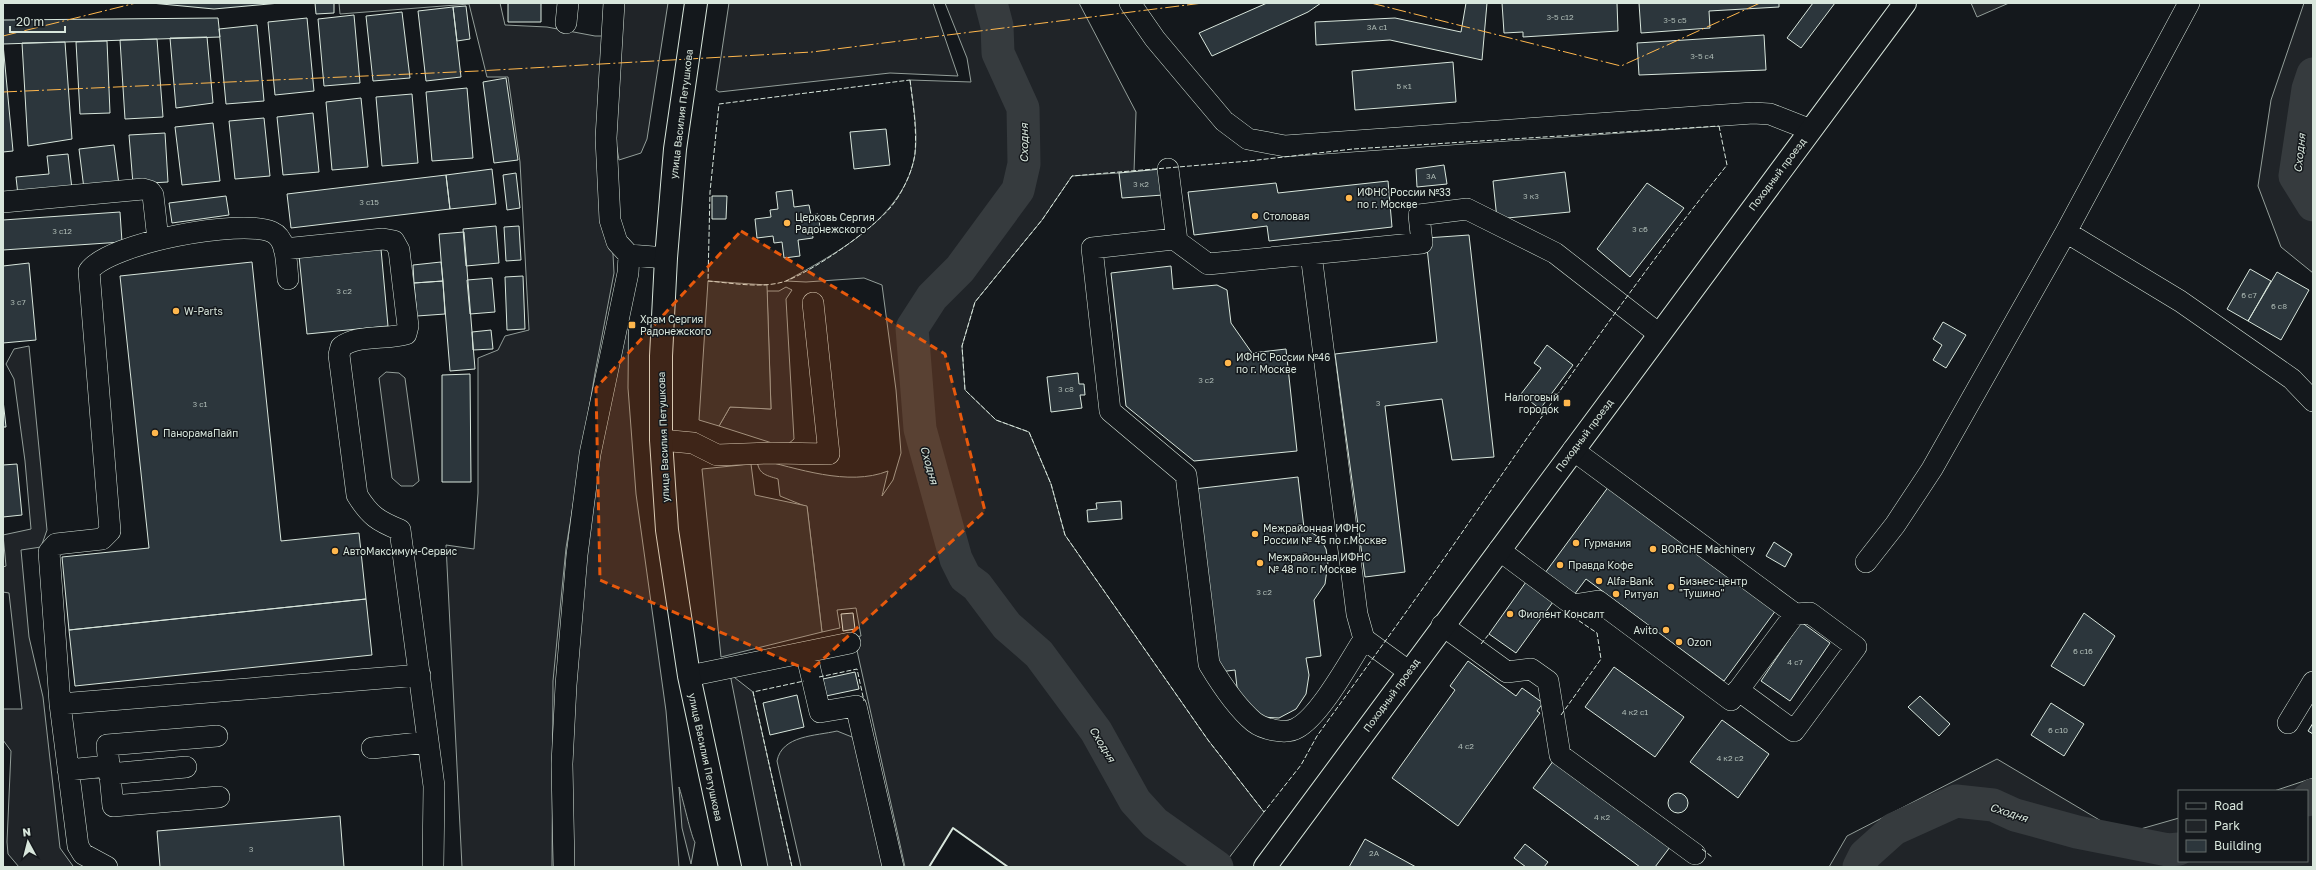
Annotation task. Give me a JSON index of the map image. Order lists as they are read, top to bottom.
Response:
{
  "streets": {
    "main road": ["улица Василия Петушкова", "Походный проезд"]
  },
  "water": ["Сходня"],
  "places": {
    "other": [
      "ИФНС России №33 по г. Москве",
      "Столовая",
      "Церковь Сергия Радонежского",
      "W-Parts",
      "ИФНС России №46 по г. Москве",
      "ПанорамаПайп",
      "Межрайонная ИФНС России № 45 по г.Москве",
      "Гурмания",
      "BORCHE Machinery",
      "АвтоМаксимум-Сервиc",
      "Межрайонная ИФНС № 48 по г. Москве",
      "Правда Кофе",
      "Alfa-Bank",
      "Бизнес-центр \"Тушино\"",
      "Ритуал",
      "Фиолент Консалт",
      "Avito",
      "Ozon"
    ],
    "transit": ["Храм Сергия Радонежского", "Налоговый городок"]
  },
  "house_numbers": [
    "3-5 с12",
    "3-5 с5",
    "3A c1",
    "3-5 с4",
    "5 к1",
    "3А",
    "3 к2",
    "3 к3",
    "3 с15",
    "3 с6",
    "3 с12",
    "3 с2",
    "6 с7",
    "3 с7",
    "6 с8",
    "3 с2",
    "3 с8",
    "3",
    "3 с1",
    "3 с2",
    "6 с16",
    "4 с7",
    "4 к2 с1",
    "6 с10",
    "4 с2",
    "4 к2 с2",
    "4 к2",
    "3",
    "2А"
  ],
  "legend": ["Road", "Park", "Building"],
  "scale_bar": "20 m",
  "north": "top"
}
